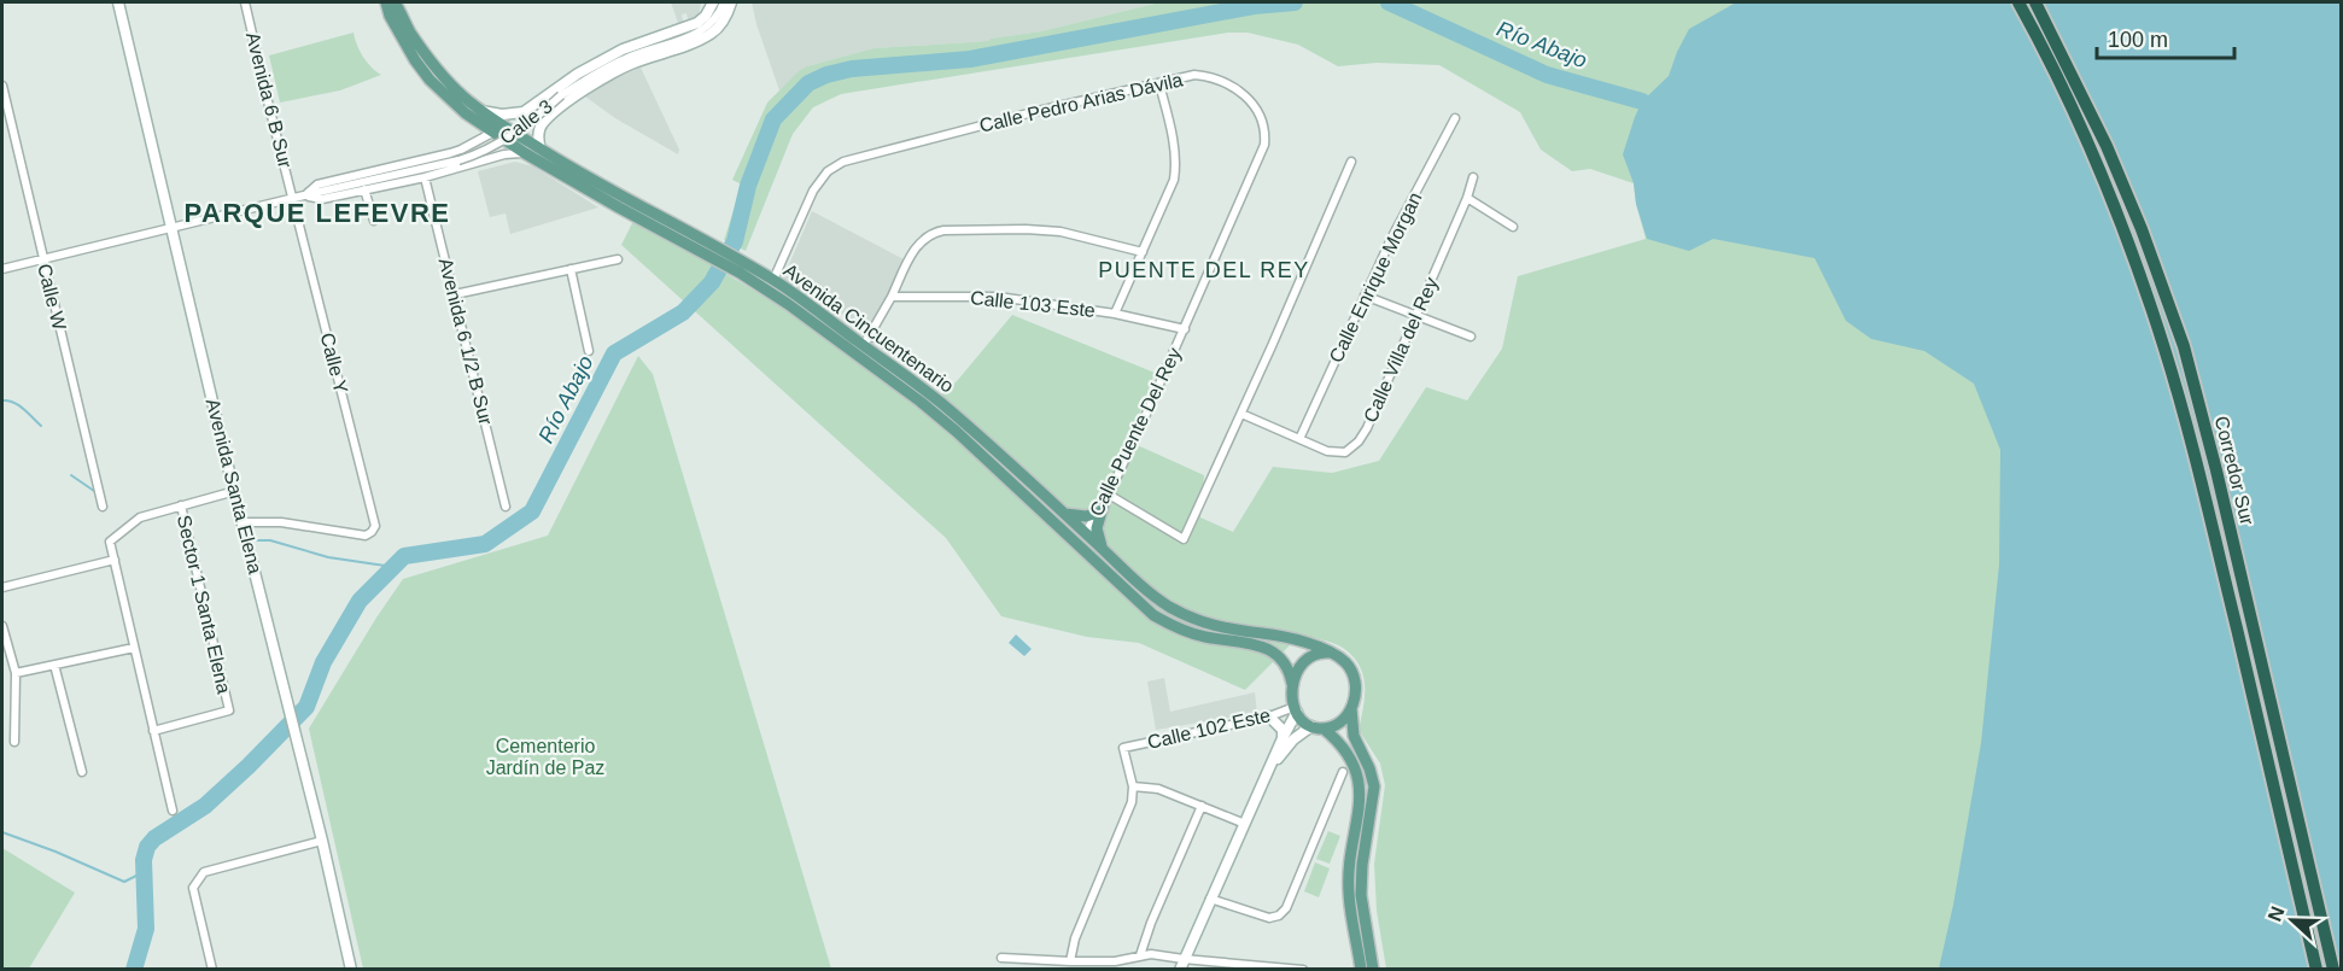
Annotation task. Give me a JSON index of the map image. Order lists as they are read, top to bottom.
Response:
{
  "streets": {
    "highway": ["Corredor Sur"],
    "main road": ["Avenida Cincuentenario"],
    "street": [
      "Avenida 6 B Sur",
      "Calle Pedro Arias Dávila",
      "Calle 3",
      "Calle Enrique Morgan",
      "Calle W",
      "Calle 103 Este",
      "Avenida 6 1/2 B Sur",
      "Calle Villa del Rey",
      "Calle Y",
      "Calle Puente Del Rey",
      "Avenida Santa Elena",
      "Sector 1 Santa Elena",
      "Calle 102 Este"
    ]
  },
  "crossings": [
    ["Avenida 6 B Sur", "Calle 3"],
    ["Avenida 6 B Sur", "Calle Y"],
    ["Calle Pedro Arias Dávila", "Calle 103 Este"],
    ["Calle Pedro Arias Dávila", "Avenida Cincuentenario"],
    ["Calle Pedro Arias Dávila", "Calle Puente Del Rey"],
    ["Calle 3", "Calle W"],
    ["Calle 3", "Avenida Cincuentenario"],
    ["Calle 3", "Avenida 6 1/2 B Sur"],
    ["Calle 3", "Calle Y"],
    ["Calle 3", "Avenida Santa Elena"],
    ["Calle Enrique Morgan", "Calle Villa del Rey"],
    ["Calle 103 Este", "Calle Puente Del Rey"],
    ["Avenida Cincuentenario", "Calle Puente Del Rey"],
    ["Avenida Cincuentenario", "Calle 102 Este"],
    ["Calle Y", "Avenida Santa Elena"]
  ],
  "districts": ["PARQUE LEFEVRE", "PUENTE DEL REY"],
  "water": ["Río Abajo"],
  "parks": ["Cementerio Jardín de Paz"],
  "scale_bar": "100 m",
  "north": "left"
}
